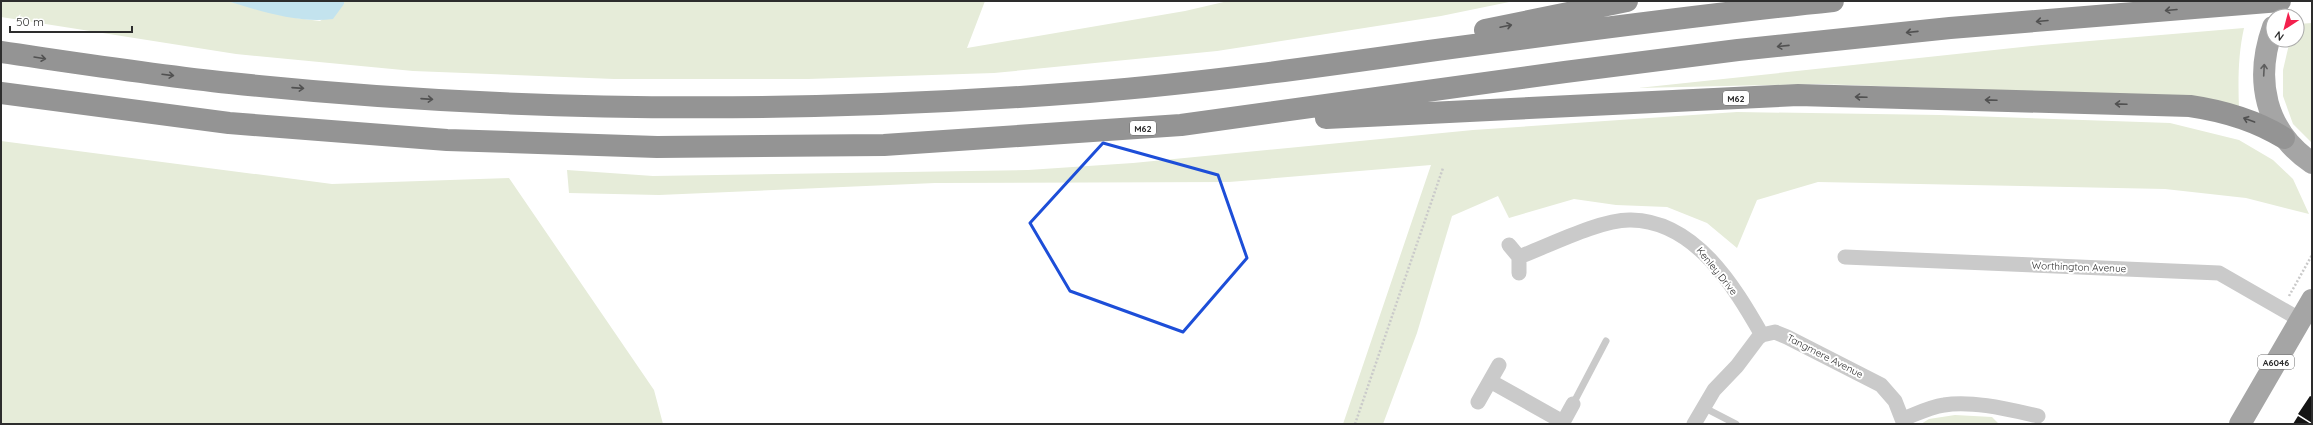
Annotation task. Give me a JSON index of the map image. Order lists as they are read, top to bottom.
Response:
{
  "streets": {
    "highway": ["M62"],
    "main road": ["A6046"],
    "street": ["Worthington Avenue", "Kenley Drive", "Tangmere Avenue"]
  },
  "crossings": [
    ["Worthington Avenue", "A6046"],
    ["Kenley Drive", "Tangmere Avenue"]
  ],
  "scale_bar": "50 m",
  "north": "bottom left"
}
